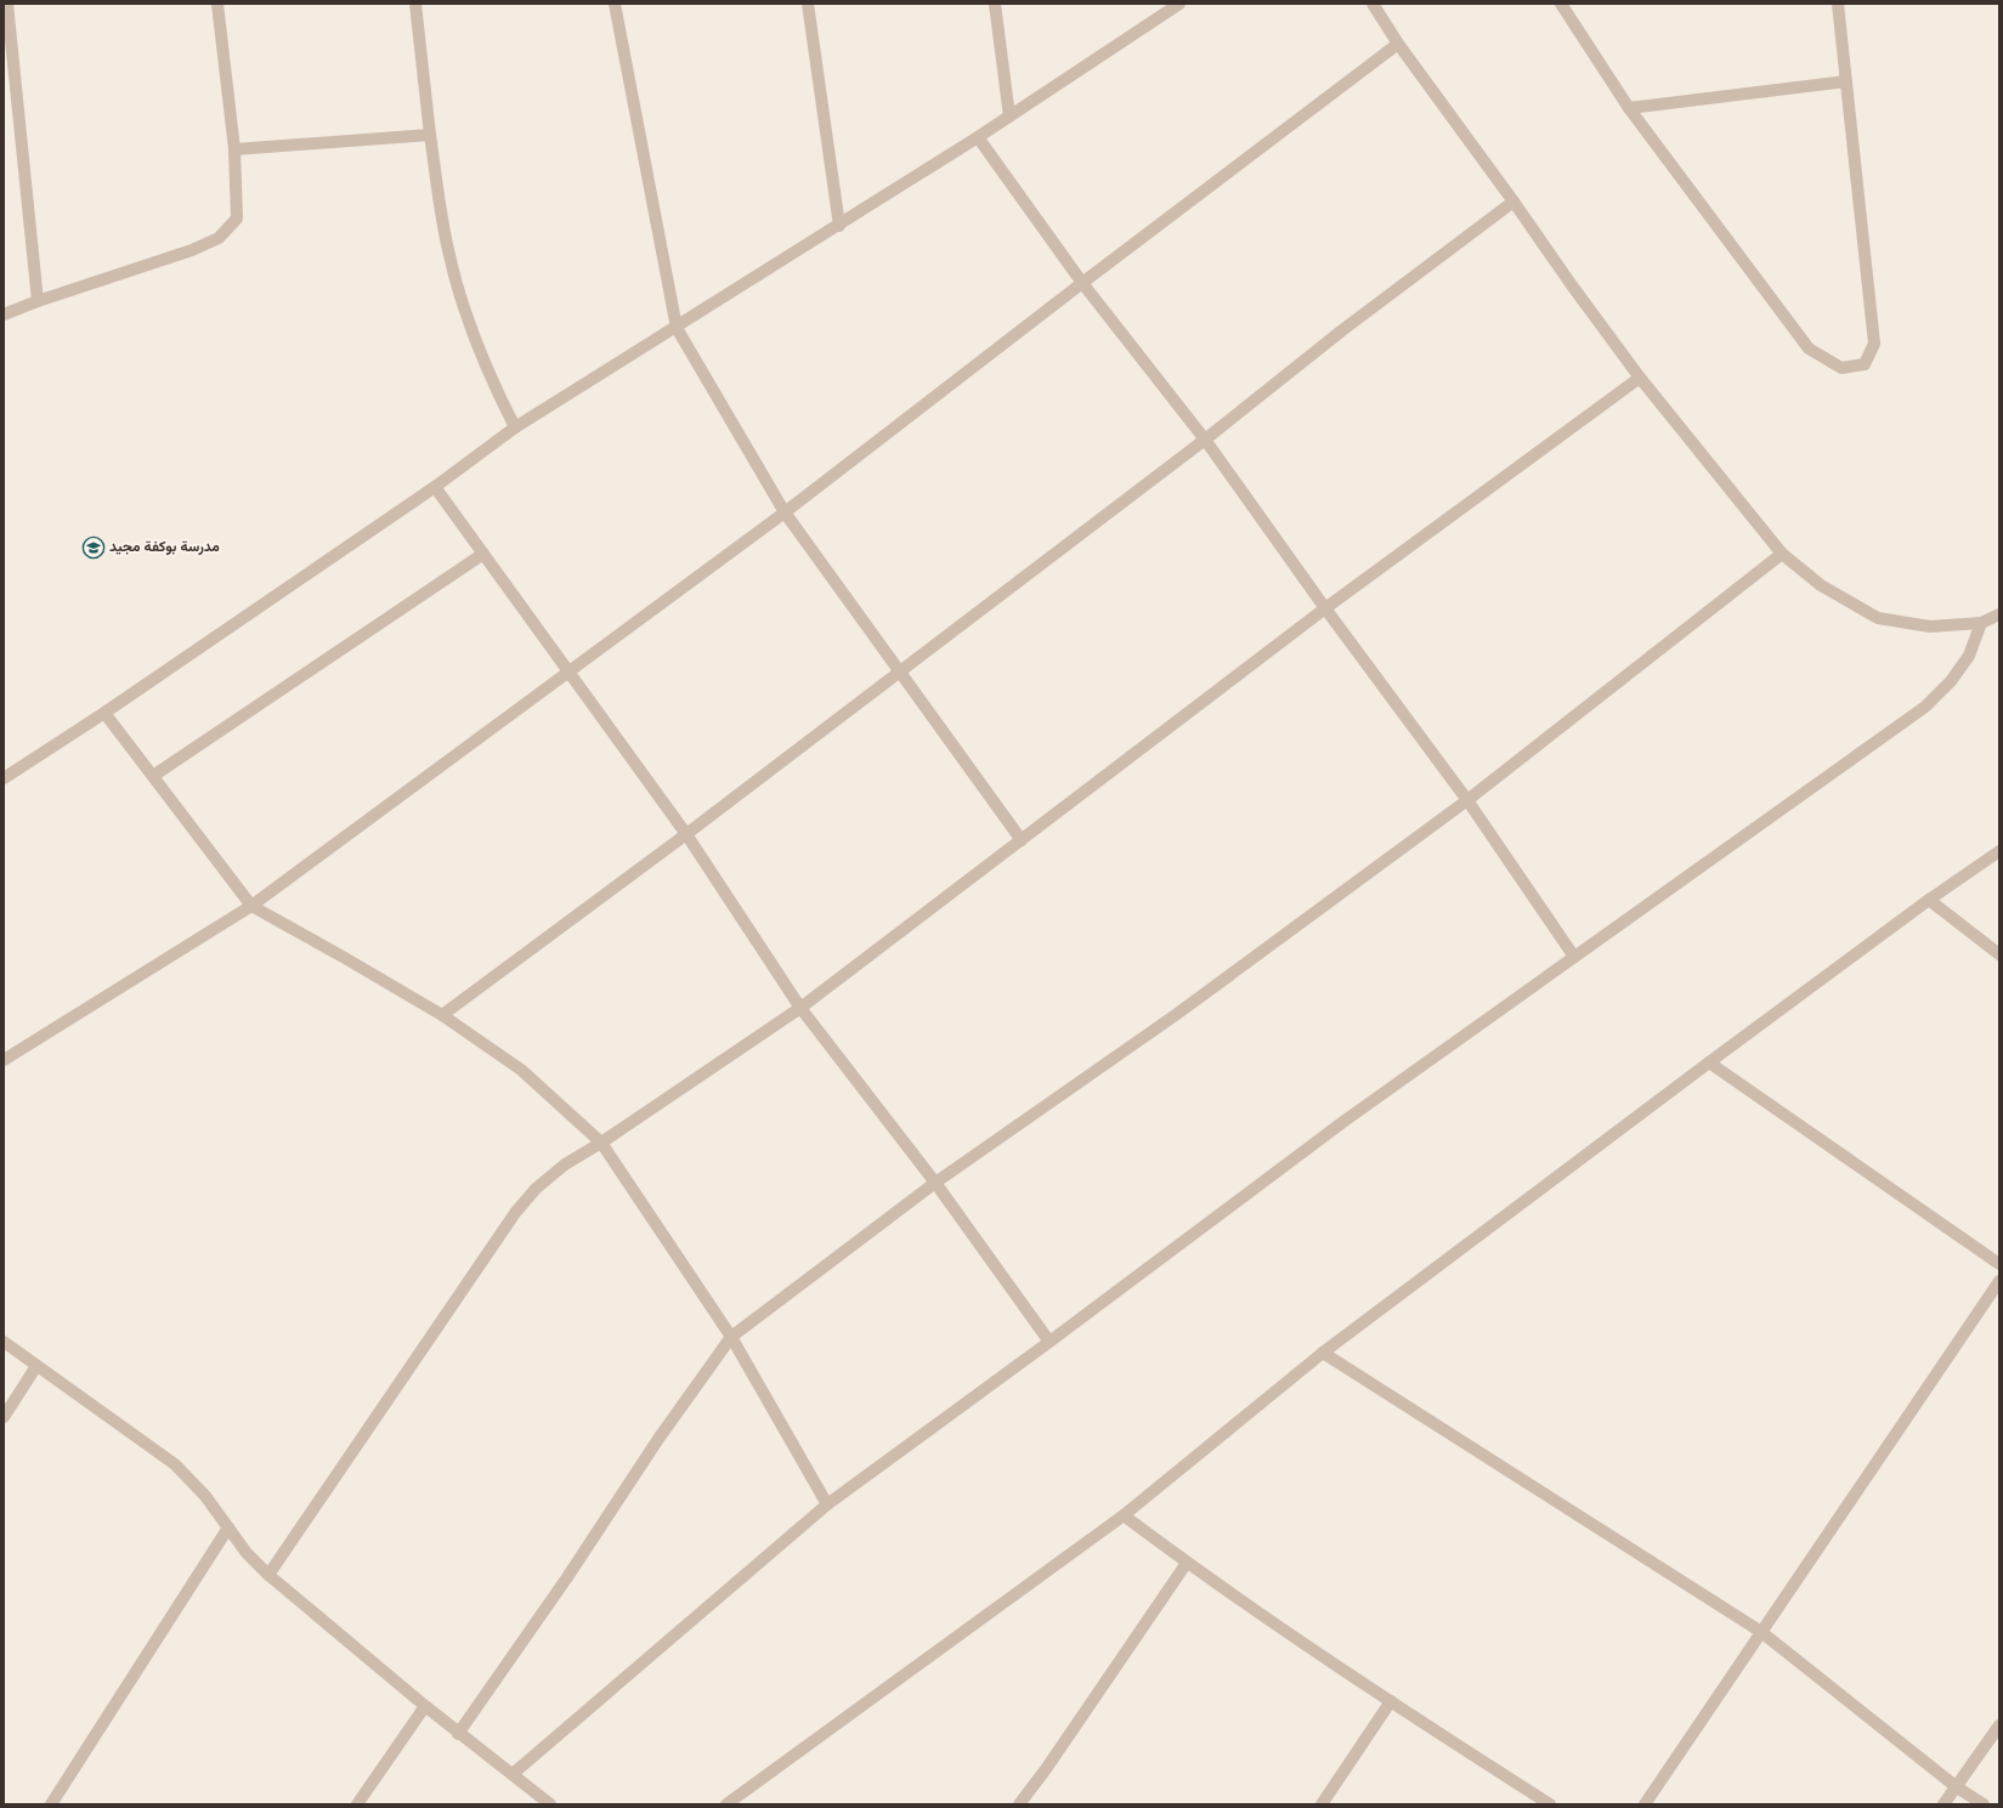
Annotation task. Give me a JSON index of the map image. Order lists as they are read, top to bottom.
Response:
{
  "places": {
    "school or university": ["مدرسة بوكفة مجيد"]
  }
}
